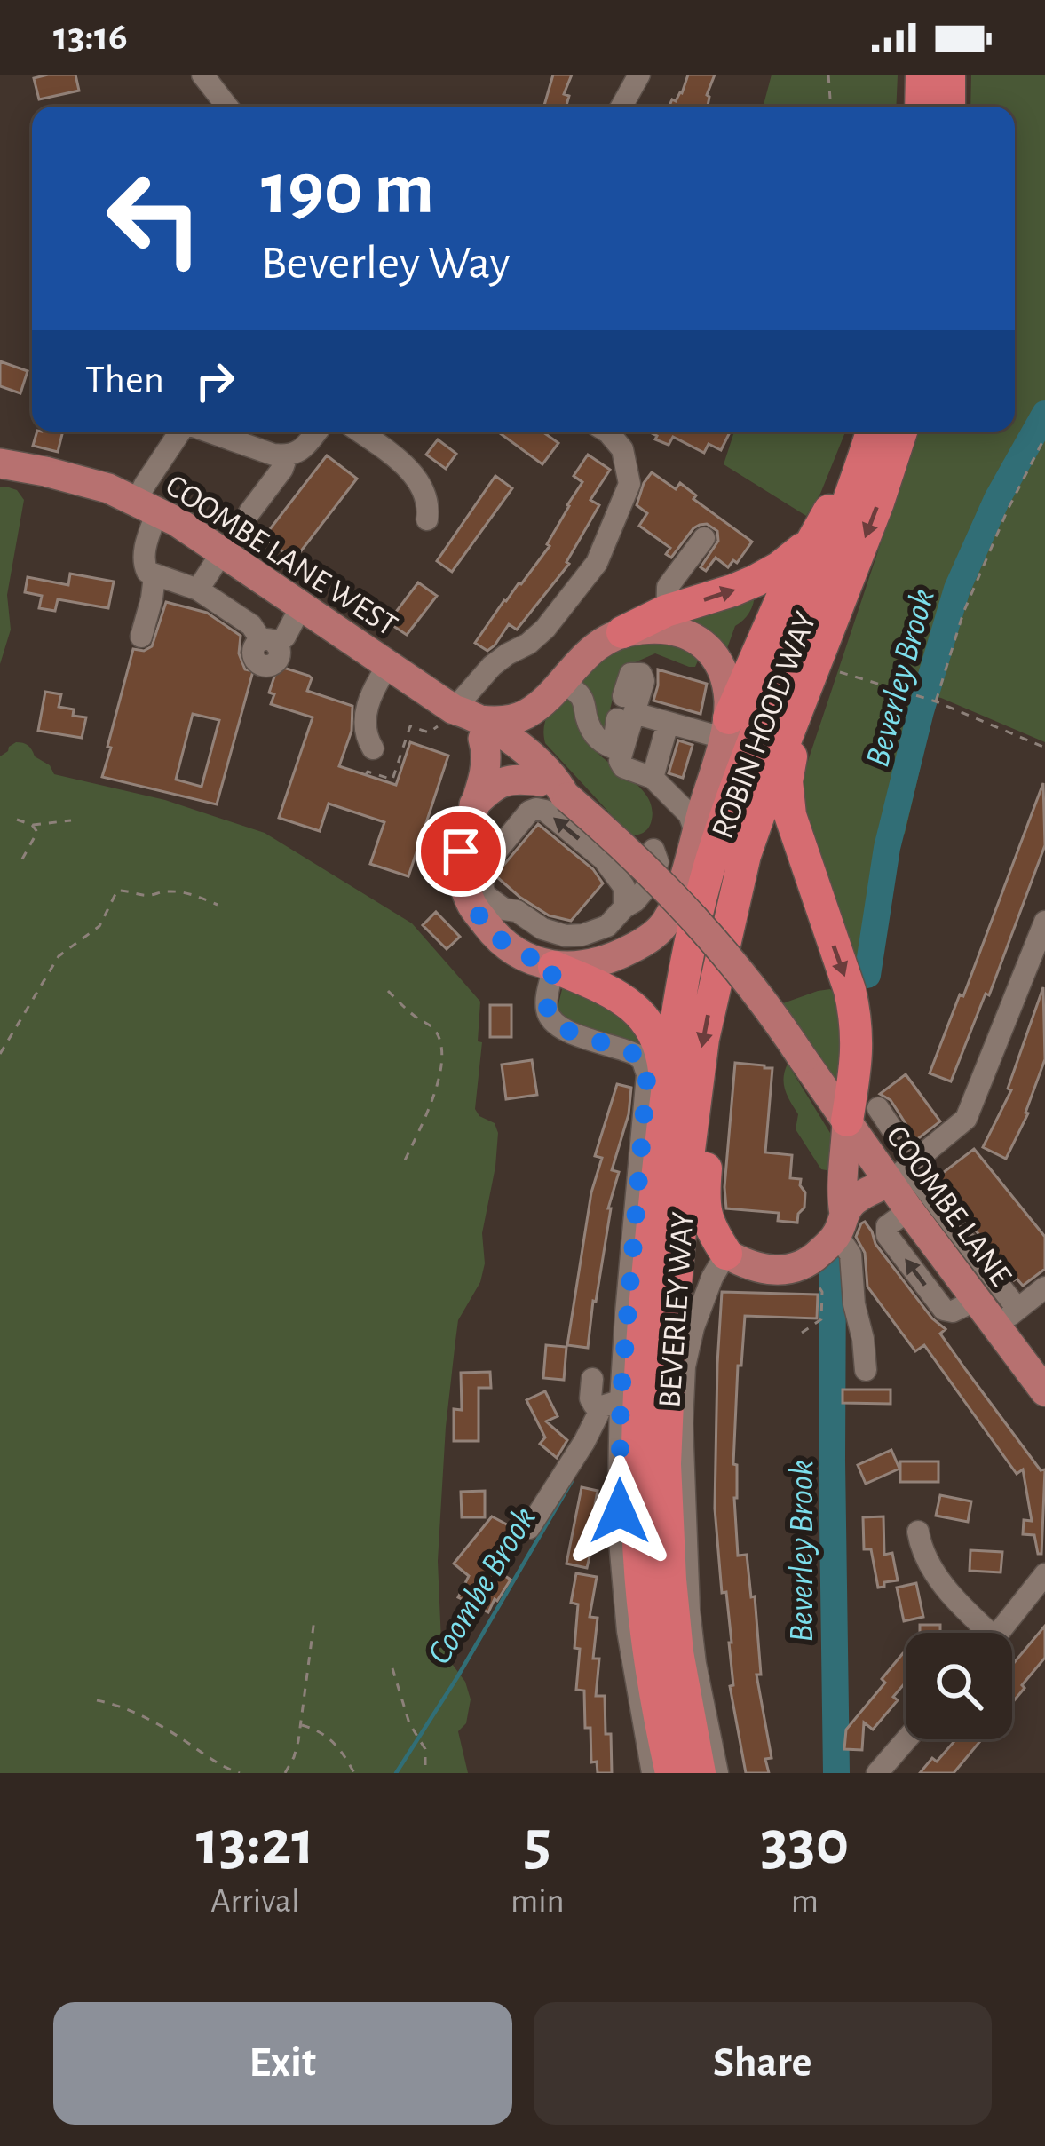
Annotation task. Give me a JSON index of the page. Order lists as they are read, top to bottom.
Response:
{
  "streets": {
    "highway": ["ROBIN HOOD WAY", "BEVERLEY WAY"],
    "main road": ["COOMBE LANE WEST", "COOMBE LANE"]
  },
  "crossings": [
    ["COOMBE LANE WEST", "COOMBE LANE"],
    ["ROBIN HOOD WAY", "BEVERLEY WAY"]
  ],
  "water": ["Beverley Brook", "Coombe Brook"],
  "page": {
    "status": "13:16",
    "turn": ["190 m", "Beverley Way"],
    "then": "Then",
    "eta": [
      "13:21",
      "Arrival",
      "5",
      "min",
      "330",
      "m"
    ],
    "buttons": ["Exit", "Share"]
  }
}
